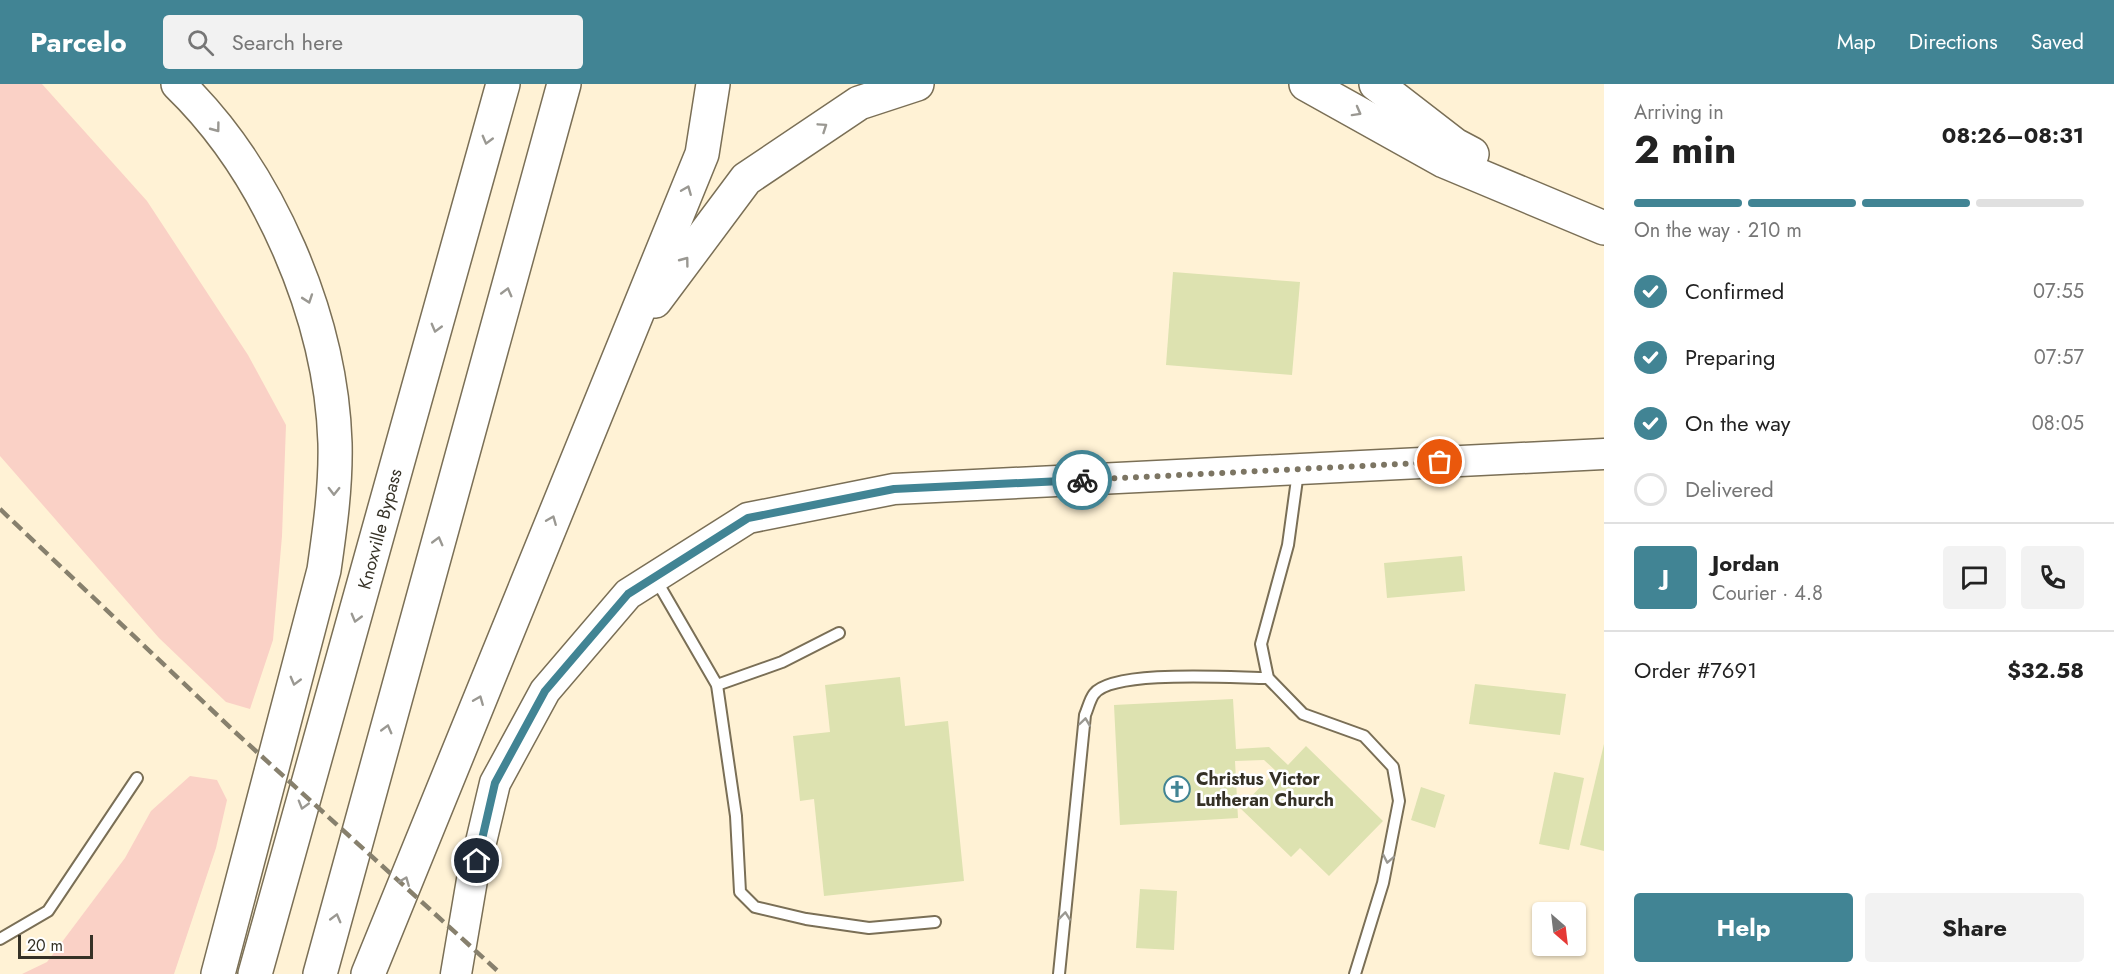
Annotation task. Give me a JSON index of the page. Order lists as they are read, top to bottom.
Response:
{
  "streets": {
    "highway": ["Knoxville Bypass"]
  },
  "places": {
    "church": ["Christus Victor Lutheran Church"]
  },
  "scale_bar": "20 m",
  "north": "bottom right",
  "page": {
    "header": "Parcelo",
    "search": "Search here",
    "nav": ["Map", "Directions", "Saved"],
    "heading": ["2 min", "Arriving in", "08:26–08:31"],
    "panel": [
      "Jordan",
      "Courier · 4.8",
      "Order #7691",
      "$32.58"
    ],
    "bar": "On the way · 210 m",
    "list": [
      ["Confirmed", "07:55"],
      ["Preparing", "07:57"],
      ["On the way", "08:05"],
      "Delivered"
    ],
    "round": "J",
    "buttons": ["Help", "Share"],
    "scale": "20 m"
  }
}
